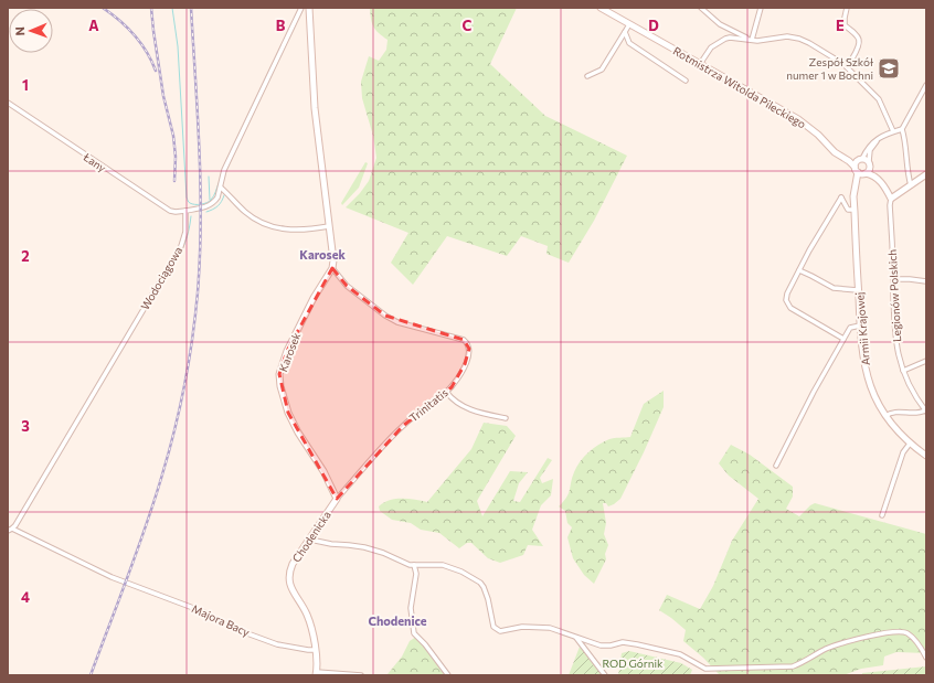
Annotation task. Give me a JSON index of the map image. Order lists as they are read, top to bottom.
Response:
{
  "streets": {
    "street": [
      "Rotmistrza Witolda Pileckiego",
      "Łany",
      "Wodociągowa",
      "Legionów Polskich",
      "Armii Krajowej",
      "Karosek",
      "Trinitatis",
      "Chodenicka",
      "Majora Bacy"
    ]
  },
  "crossings": [
    ["Rotmistrza Witolda Pileckiego", "Armii Krajowej"],
    ["Łany", "Wodociągowa"],
    ["Wodociągowa", "Majora Bacy"],
    ["Karosek", "Trinitatis"],
    ["Karosek", "Chodenicka"],
    ["Trinitatis", "Chodenicka"],
    ["Chodenicka", "Majora Bacy"]
  ],
  "districts": ["Karosek", "Chodenice"],
  "parks": ["ROD Górnik"],
  "places": {
    "school or university": ["Zespół Szkół numer 1 w Bochni"]
  },
  "north": "left",
  "grid": {
    "columns": [
      "A",
      "B",
      "C",
      "D",
      "E"
    ],
    "rows": [
      "1",
      "2",
      "3",
      "4"
    ]
  }
}
